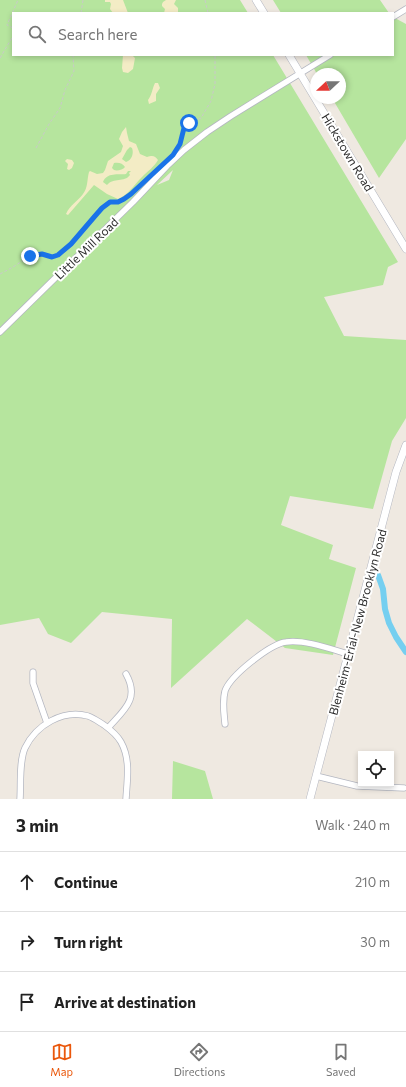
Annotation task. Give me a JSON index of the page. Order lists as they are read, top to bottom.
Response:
{
  "streets": {
    "main road": ["Hickstown Road", "Blenheim-Erial-New Brooklyn Road"],
    "street": ["Little Mill Road"]
  },
  "crossings": [
    ["Hickstown Road", "Little Mill Road"]
  ],
  "north": "left",
  "page": {
    "search": "Search here",
    "heading": ["3 min", "Walk · 240 m"],
    "list": [
      ["Continue", "210 m"],
      ["Turn right", "30 m"],
      "Arrive at destination"
    ],
    "nav": ["Map", "Directions", "Saved"]
  }
}
